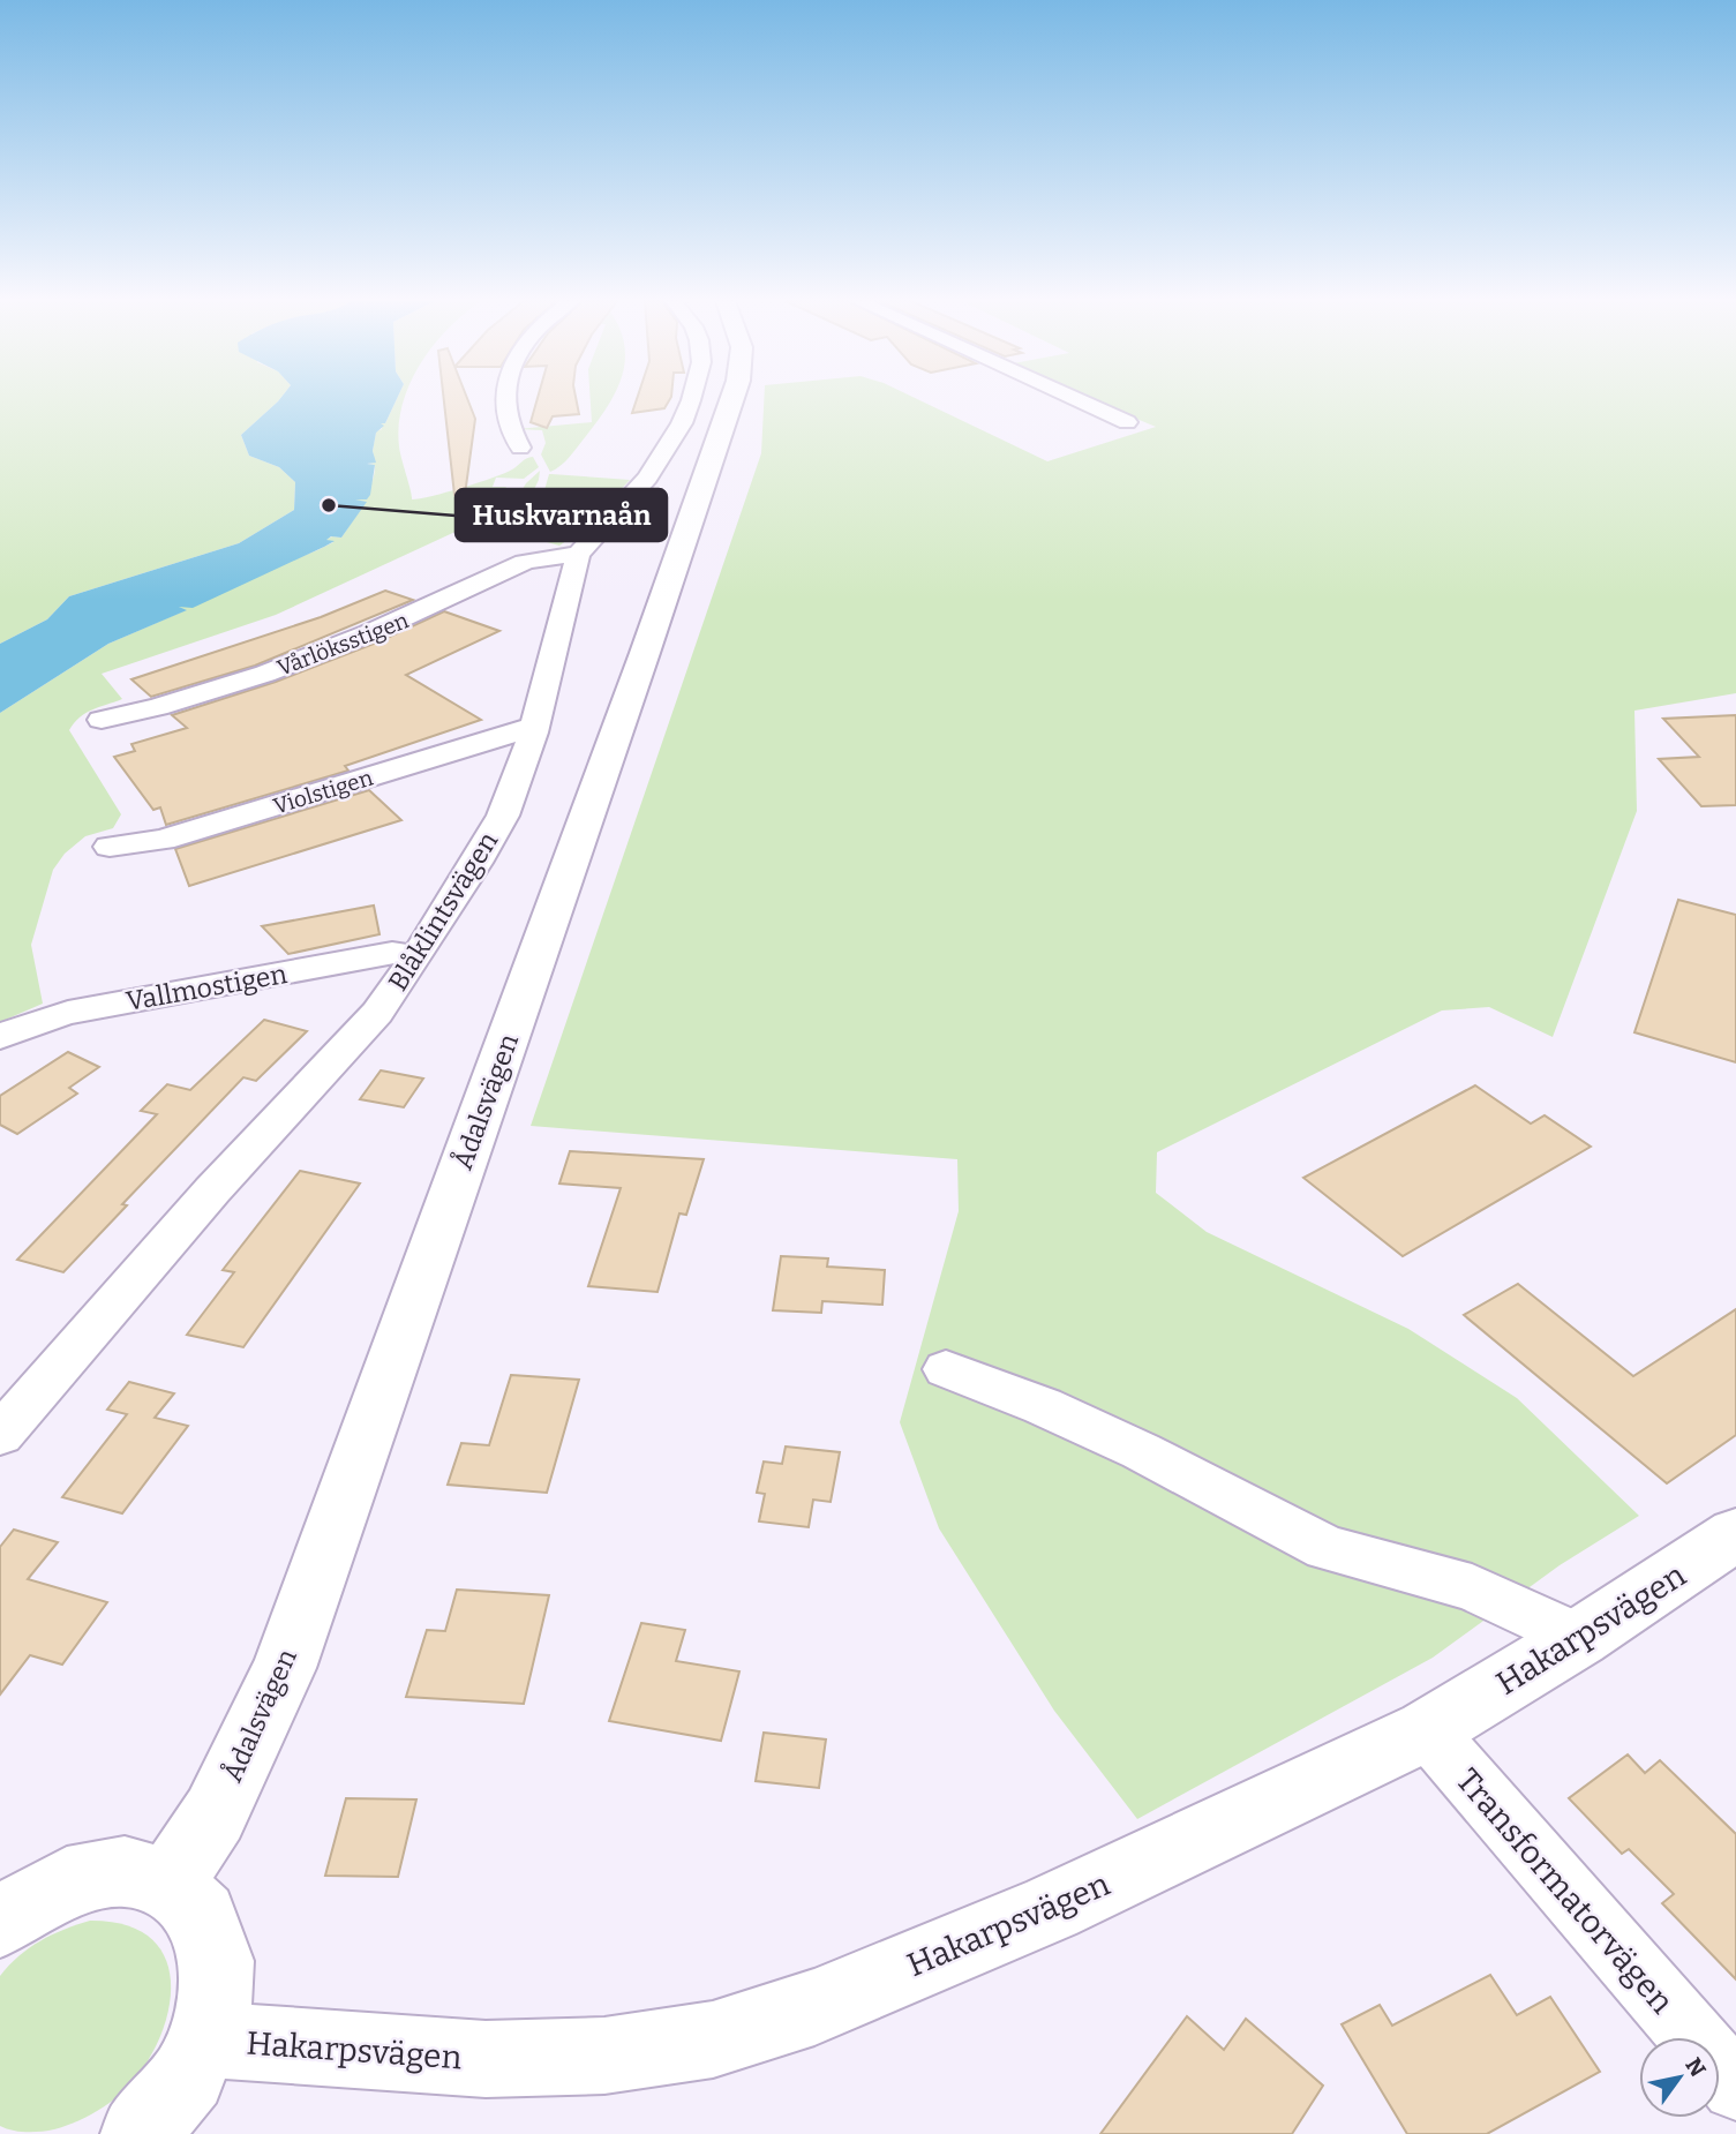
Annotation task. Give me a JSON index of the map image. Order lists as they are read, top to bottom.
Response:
{
  "streets": {
    "main road": ["Ådalsvägen", "Hakarpsvägen"],
    "street": [
      "Vårlöksstigen",
      "Violstigen",
      "Blåklintsvägen",
      "Vallmostigen",
      "Transformatorvägen"
    ]
  },
  "crossings": [
    ["Vårlöksstigen", "Blåklintsvägen"],
    ["Violstigen", "Blåklintsvägen"],
    ["Blåklintsvägen", "Vallmostigen"],
    ["Hakarpsvägen", "Transformatorvägen"]
  ],
  "places": ["Huskvarnaån"],
  "north": "top right"
}
